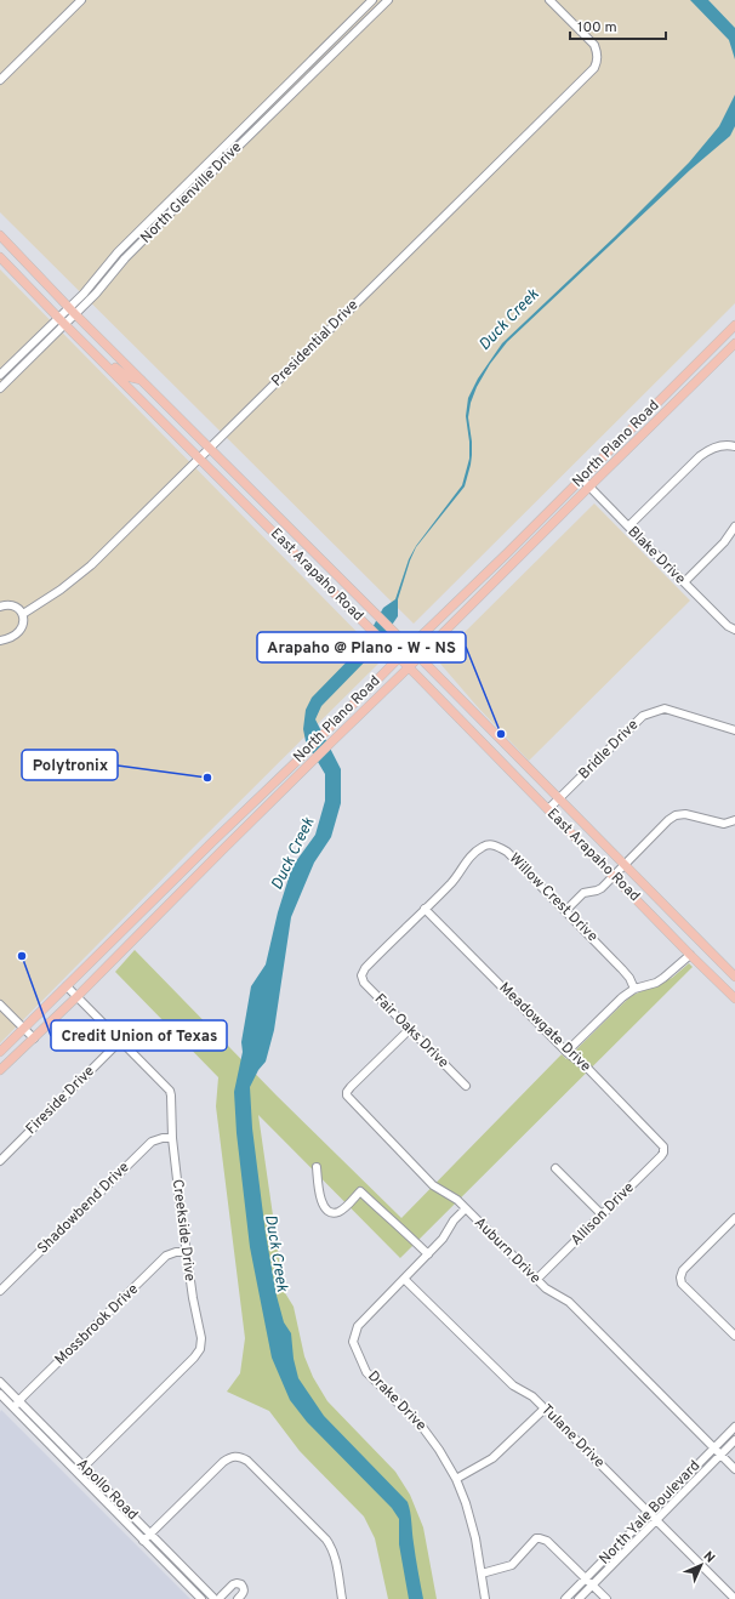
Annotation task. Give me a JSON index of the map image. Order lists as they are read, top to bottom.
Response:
{
  "streets": {
    "main road": ["North Plano Road", "East Arapaho Road"],
    "street": [
      "North Glenville Drive",
      "Presidential Drive",
      "Blake Drive",
      "Bridle Drive",
      "Willow Crest Drive",
      "Meadowgate Drive",
      "Fair Oaks Drive",
      "Fireside Drive",
      "Shadowbend Drive",
      "Allison Drive",
      "Creekside Drive",
      "Auburn Drive",
      "Mossbrook Drive",
      "Drake Drive",
      "Tulane Drive",
      "Apollo Road",
      "North Yale Boulevard"
    ]
  },
  "crossings": [
    ["North Glenville Drive", "East Arapaho Road"],
    ["Presidential Drive", "East Arapaho Road"],
    ["North Plano Road", "Blake Drive"],
    ["North Plano Road", "East Arapaho Road"],
    ["North Plano Road", "Creekside Drive"],
    ["East Arapaho Road", "Bridle Drive"],
    ["Willow Crest Drive", "Meadowgate Drive"],
    ["Willow Crest Drive", "Fair Oaks Drive"],
    ["Meadowgate Drive", "Allison Drive"],
    ["Fair Oaks Drive", "Auburn Drive"],
    ["Fireside Drive", "Creekside Drive"],
    ["Shadowbend Drive", "Creekside Drive"],
    ["Allison Drive", "Auburn Drive"],
    ["Creekside Drive", "Mossbrook Drive"],
    ["Creekside Drive", "Apollo Road"],
    ["Auburn Drive", "Drake Drive"],
    ["Auburn Drive", "North Yale Boulevard"],
    ["Mossbrook Drive", "Apollo Road"],
    ["Drake Drive", "Tulane Drive"],
    ["Tulane Drive", "North Yale Boulevard"]
  ],
  "water": ["Duck Creek"],
  "places": ["Arapaho @ Plano - W - NS", "Polytronix", "Credit Union of Texas"],
  "scale_bar": "100 m",
  "north": "top right"
}
